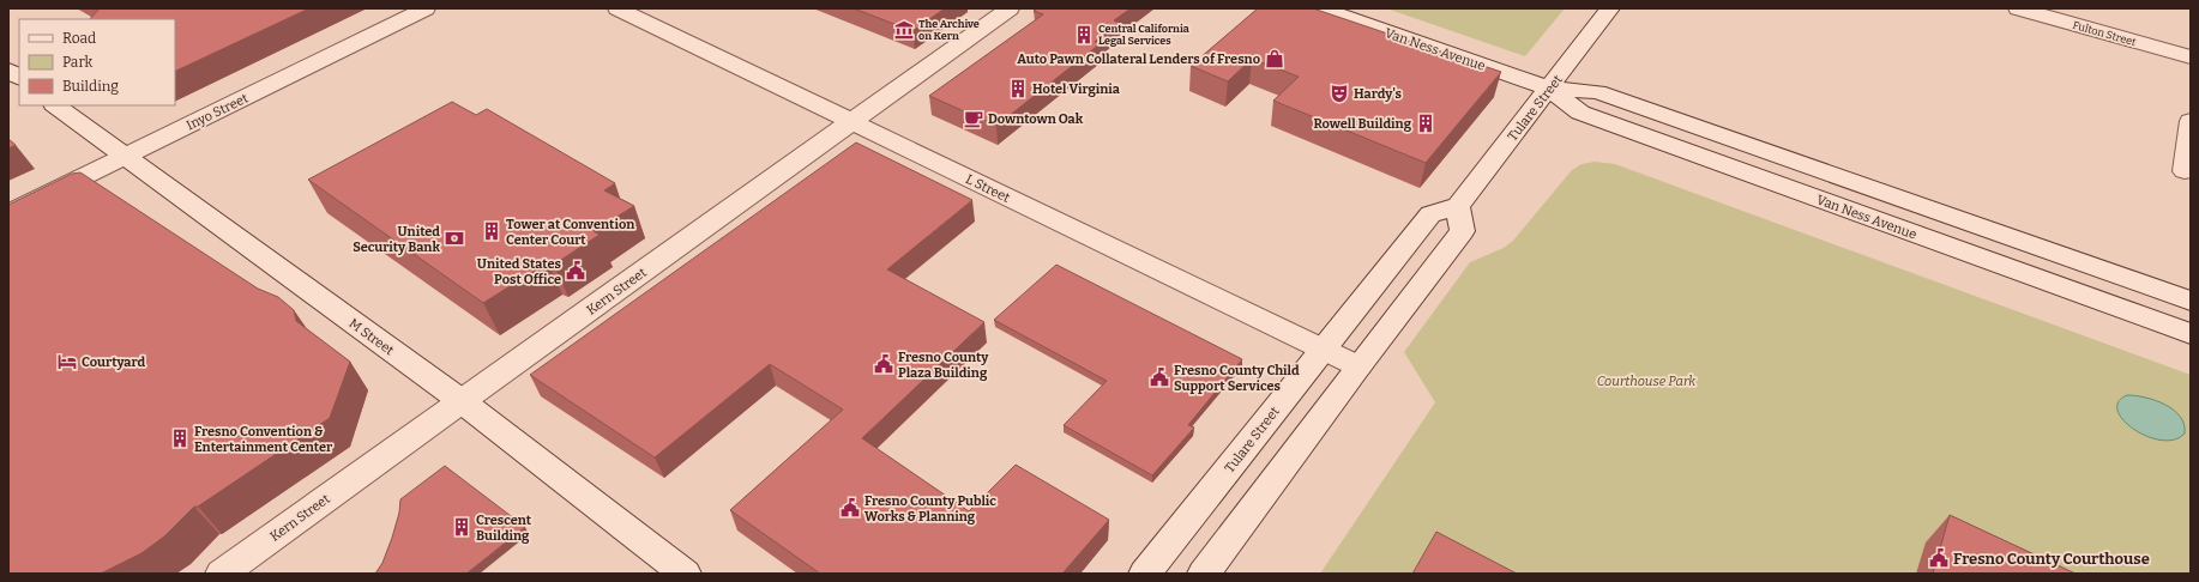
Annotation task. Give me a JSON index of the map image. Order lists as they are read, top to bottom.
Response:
{
  "streets": {
    "main road": [
      "Fulton Street",
      "Van Ness Avenue",
      "Tulare Street",
      "Inyo Street",
      "L Street",
      "Kern Street",
      "M Street"
    ]
  },
  "crossings": [
    ["Van Ness Avenue", "Tulare Street"],
    ["Tulare Street", "L Street"],
    ["Inyo Street", "M Street"],
    ["L Street", "Kern Street"],
    ["Kern Street", "M Street"]
  ],
  "parks": ["Courthouse Park"],
  "places": {
    "museum": ["The Archive on Kern"],
    "building": [
      "Central California Legal Services",
      "Hotel Virginia",
      "Rowell Building",
      "Tower at Convention Center Court",
      "Fresno Convention & Entertainment Center",
      "Crescent Building"
    ],
    "shop": ["Auto Pawn Collateral Lenders of Fresno"],
    "theatre": ["Hardy's"],
    "cafe": ["Downtown Oak"],
    "bank": ["United Security Bank"],
    "public building": [
      "United States Post Office",
      "Fresno County Plaza Building",
      "Fresno County Child Support Services",
      "Fresno County Public Works & Planning",
      "Fresno County Courthouse"
    ],
    "hotel": ["Courtyard"]
  },
  "legend": ["Road", "Park", "Building"]
}
